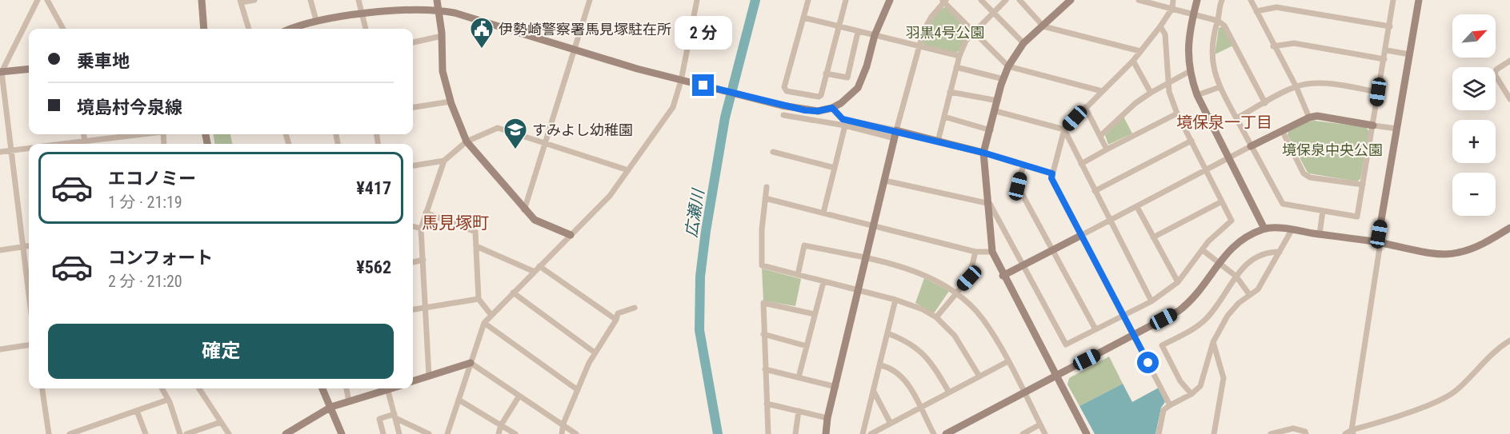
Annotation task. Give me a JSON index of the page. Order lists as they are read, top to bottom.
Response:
{
  "districts": ["境保泉一丁目", "馬見塚町"],
  "water": ["広瀬川"],
  "parks": ["羽黒4号公園", "境保泉中央公園"],
  "places": {
    "public building": ["伊勢崎警察署馬見塚駐在所"],
    "school or university": ["すみよし幼稚園"]
  },
  "north": "top right",
  "page": {
    "map_buttons": ["+", "−"],
    "bubble": "2 分",
    "banner": ["乗車地", "境島村今泉線"],
    "list": [
      {
        "name": "エコノミー",
        "note": "1 分 · 21:19",
        "value": "¥417"
      },
      {
        "name": "コンフォート",
        "note": "2 分 · 21:20",
        "value": "¥562"
      }
    ],
    "buttons": "確定"
  }
}
